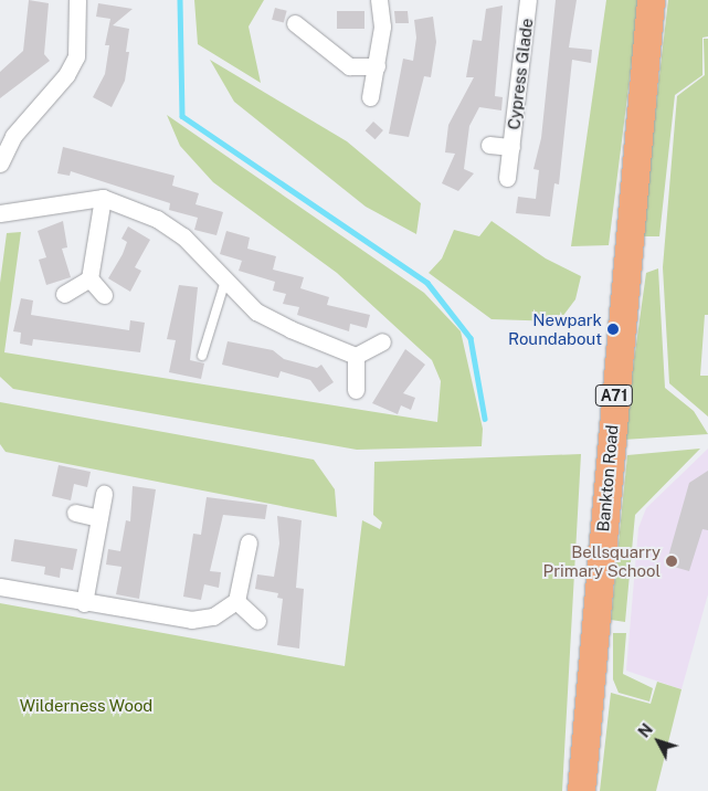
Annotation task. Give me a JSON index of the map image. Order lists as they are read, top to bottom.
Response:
{
  "streets": {
    "main road": ["A71", "Bankton Road"],
    "street": ["Cypress Glade"]
  },
  "parks": ["Wilderness Wood"],
  "places": ["Newpark Roundabout", "Bellsquarry Primary School"],
  "north": "top left"
}
